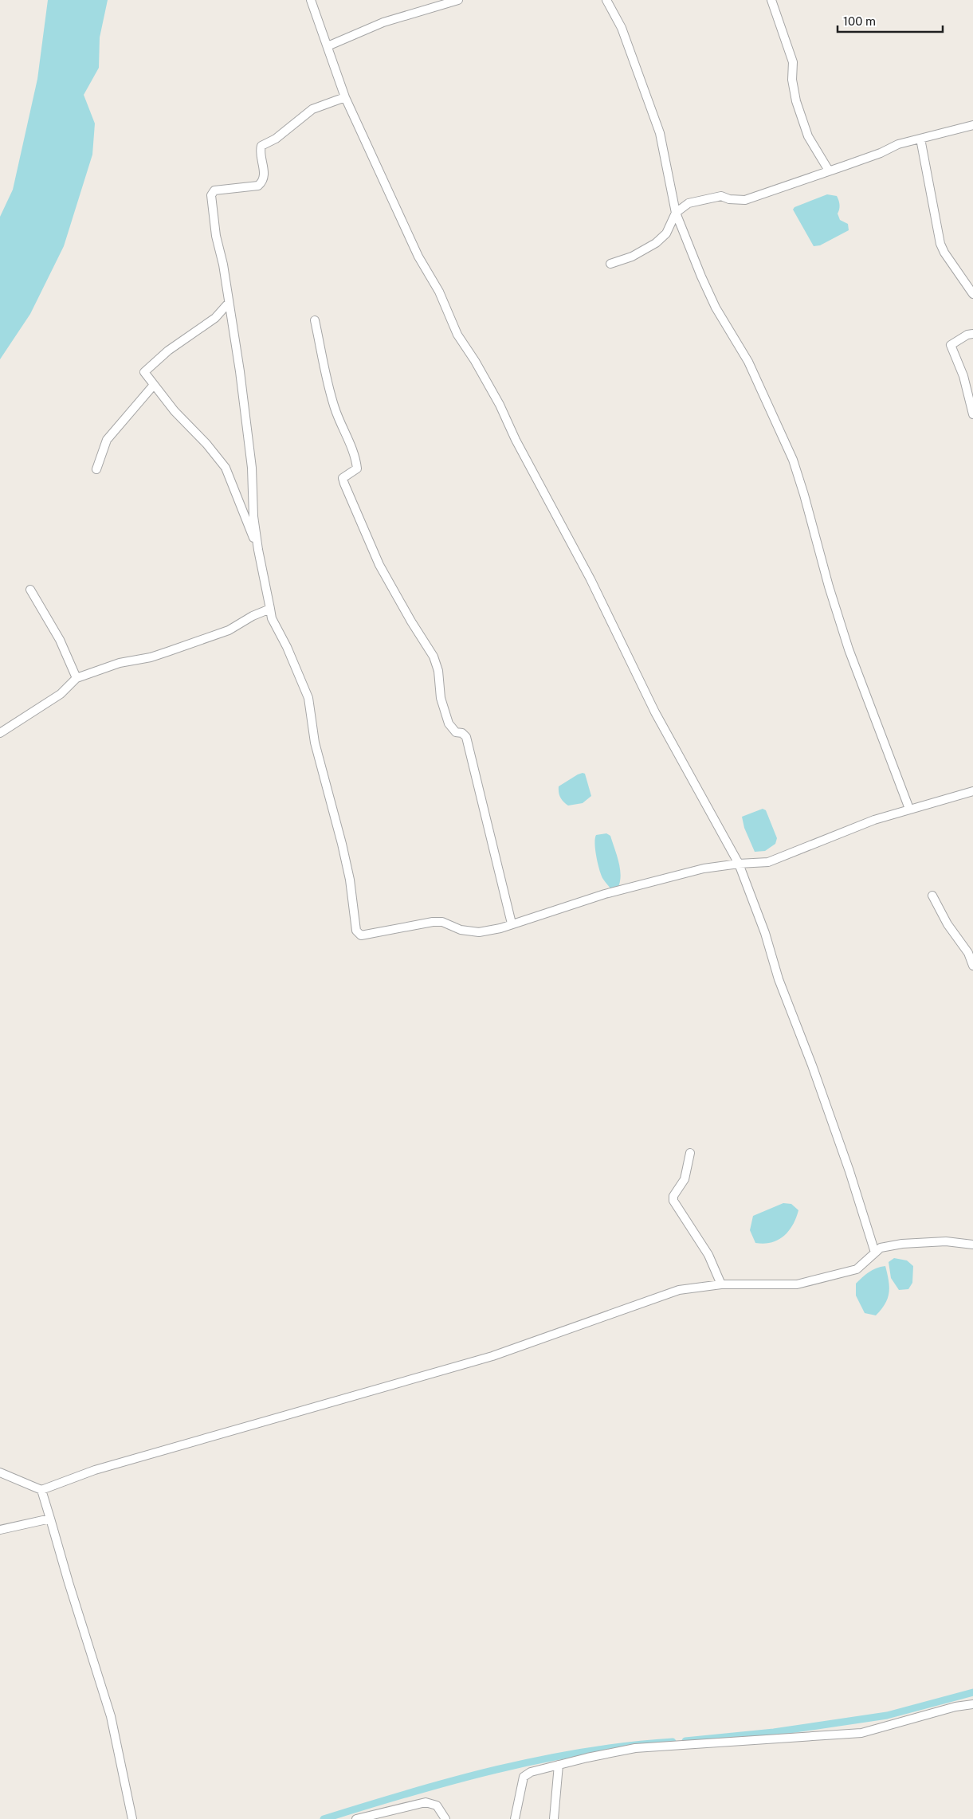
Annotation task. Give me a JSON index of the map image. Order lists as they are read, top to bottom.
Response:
{
  "scale_bar": "100 m"
}
